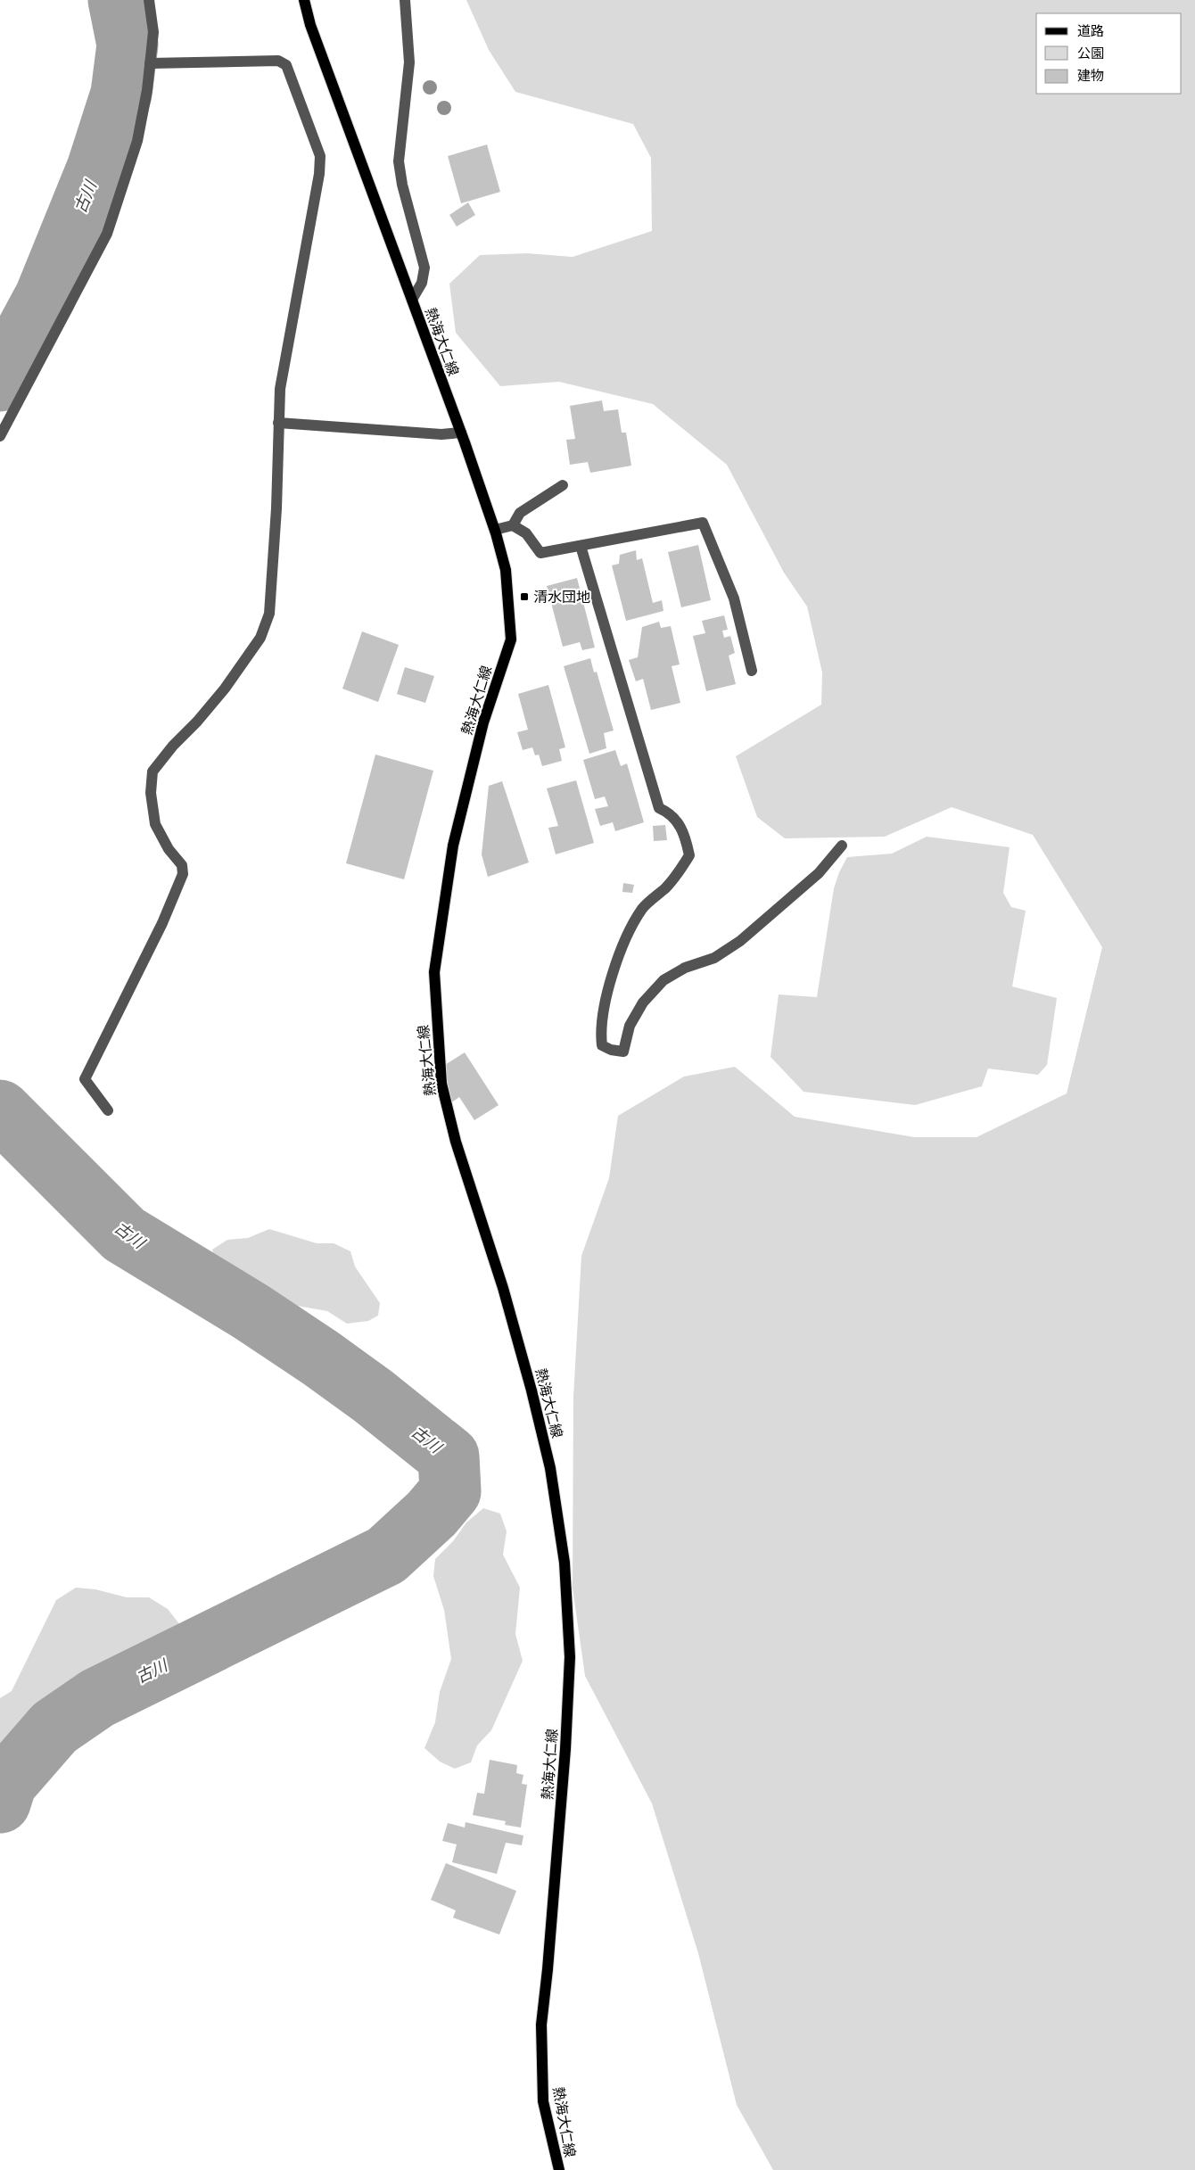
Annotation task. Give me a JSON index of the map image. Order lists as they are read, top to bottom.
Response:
{
  "streets": {
    "main road": ["熱海大仁線"]
  },
  "water": ["古川"],
  "places": {
    "transit": ["清水団地"]
  },
  "legend": ["道路", "公園", "建物"]
}
